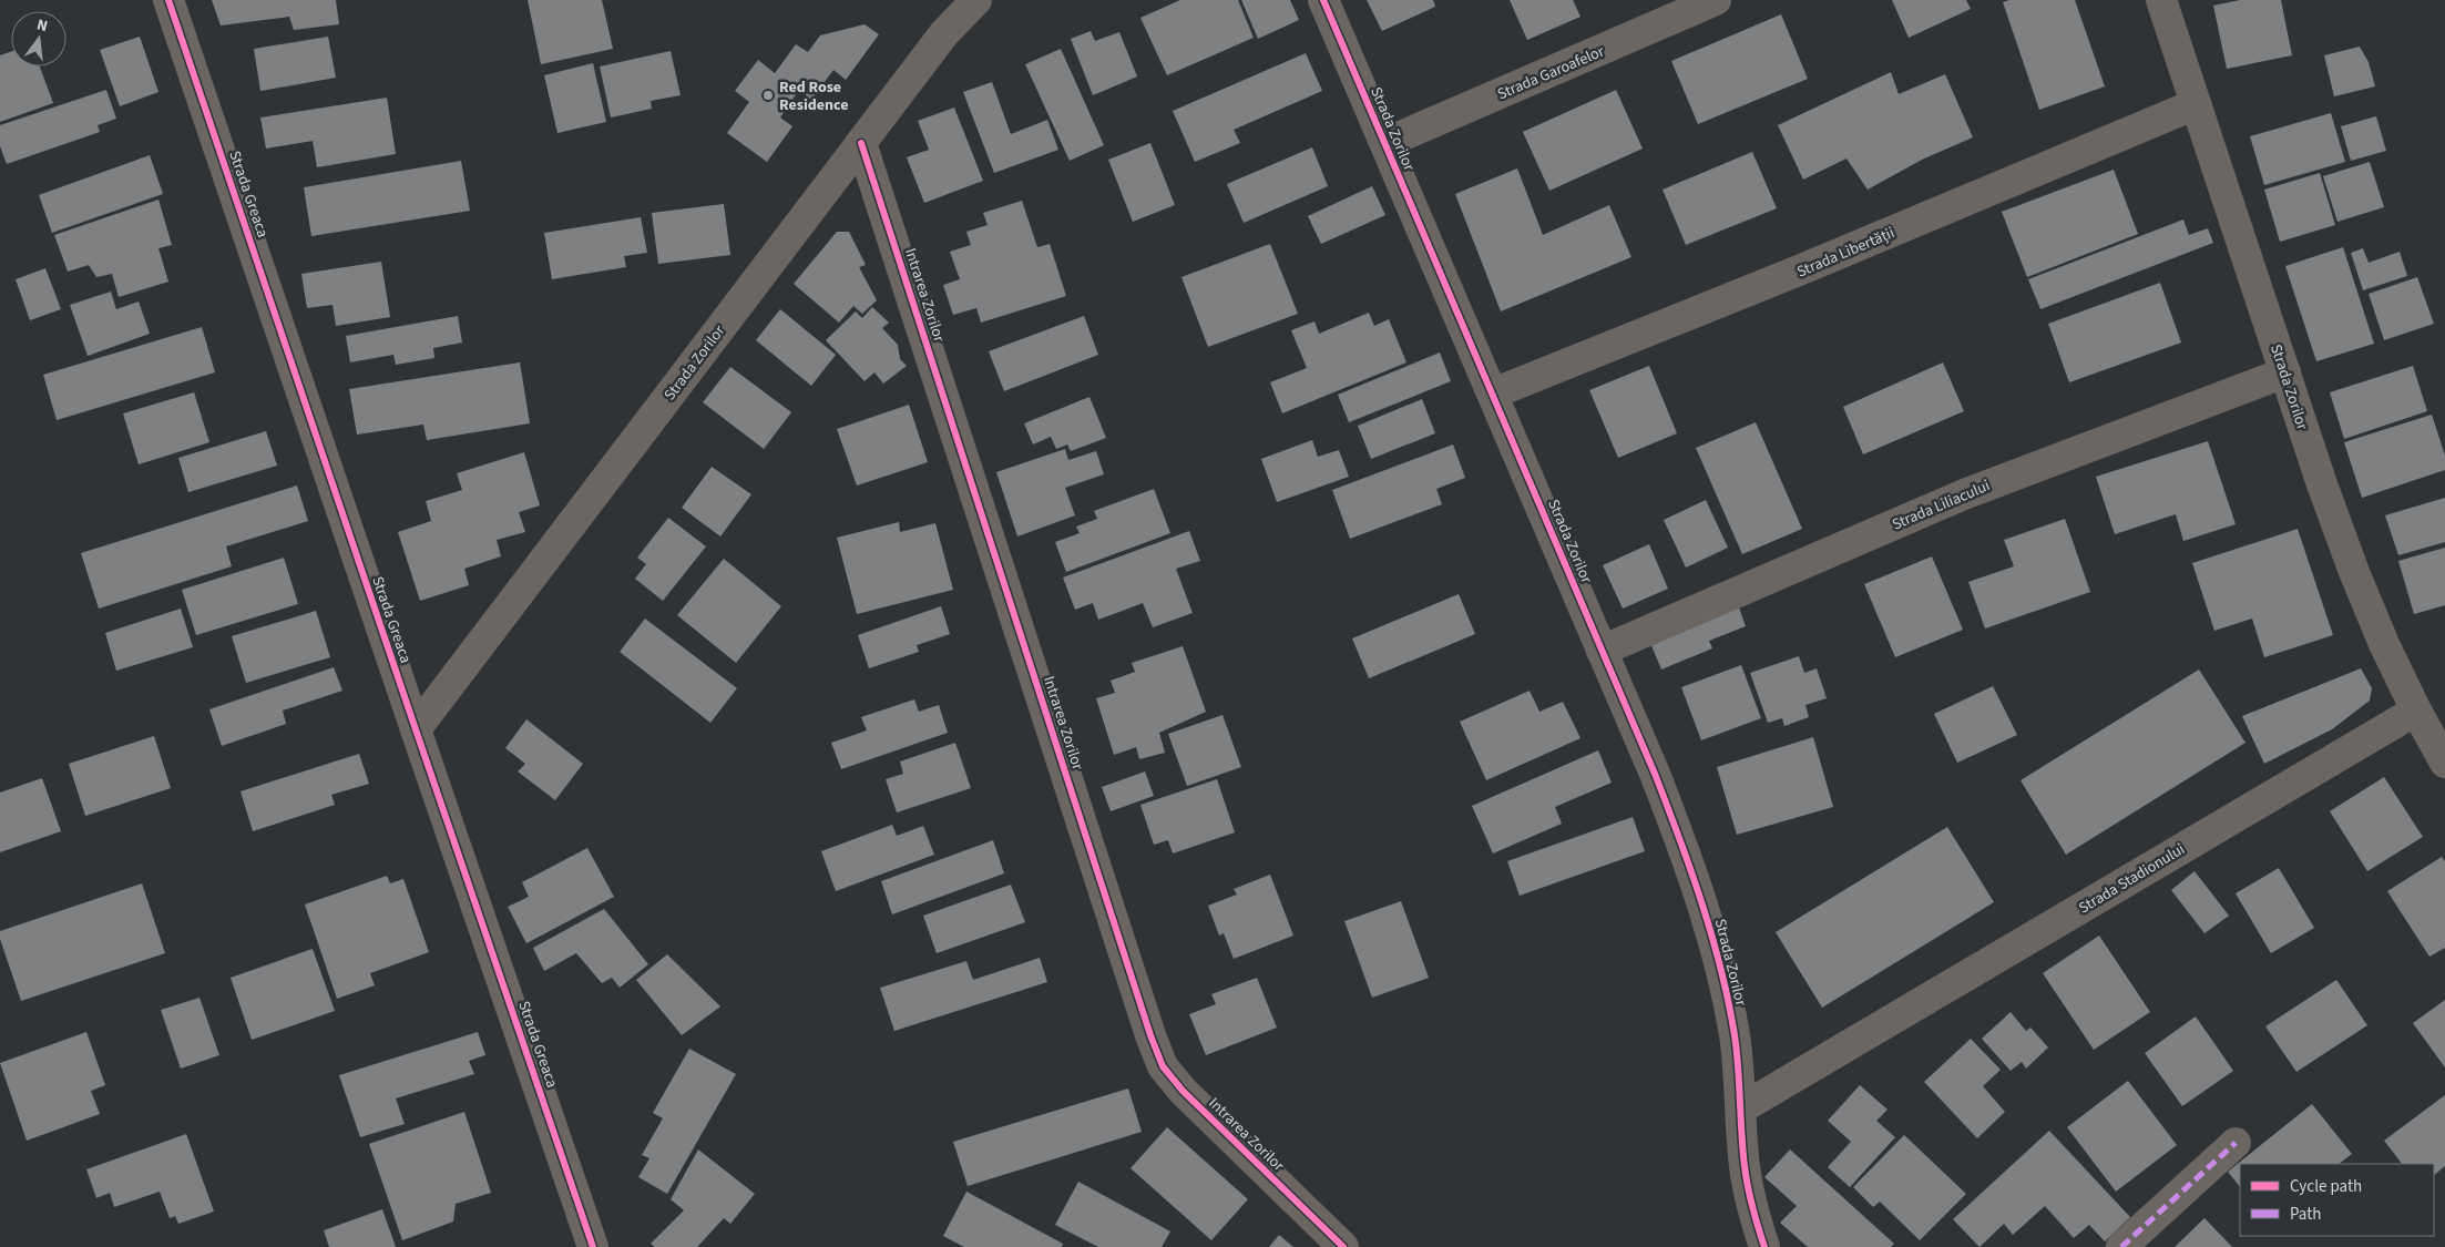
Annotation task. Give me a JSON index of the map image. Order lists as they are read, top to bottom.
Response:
{
  "streets": {
    "street": [
      "Strada Garoafelor",
      "Strada Zorilor",
      "Strada Greaca",
      "Strada Libertății",
      "Intrarea Zorilor",
      "Strada Liliacului",
      "Strada Stadionului"
    ]
  },
  "crossings": [
    ["Strada Garoafelor", "Strada Zorilor"],
    ["Strada Zorilor", "Strada Greaca"],
    ["Strada Zorilor", "Strada Libertății"],
    ["Strada Zorilor", "Intrarea Zorilor"],
    ["Strada Zorilor", "Strada Liliacului"],
    ["Strada Zorilor", "Strada Stadionului"]
  ],
  "places": ["Red Rose Residence"],
  "legend": ["Cycle path", "Path"],
  "north": "top"
}
